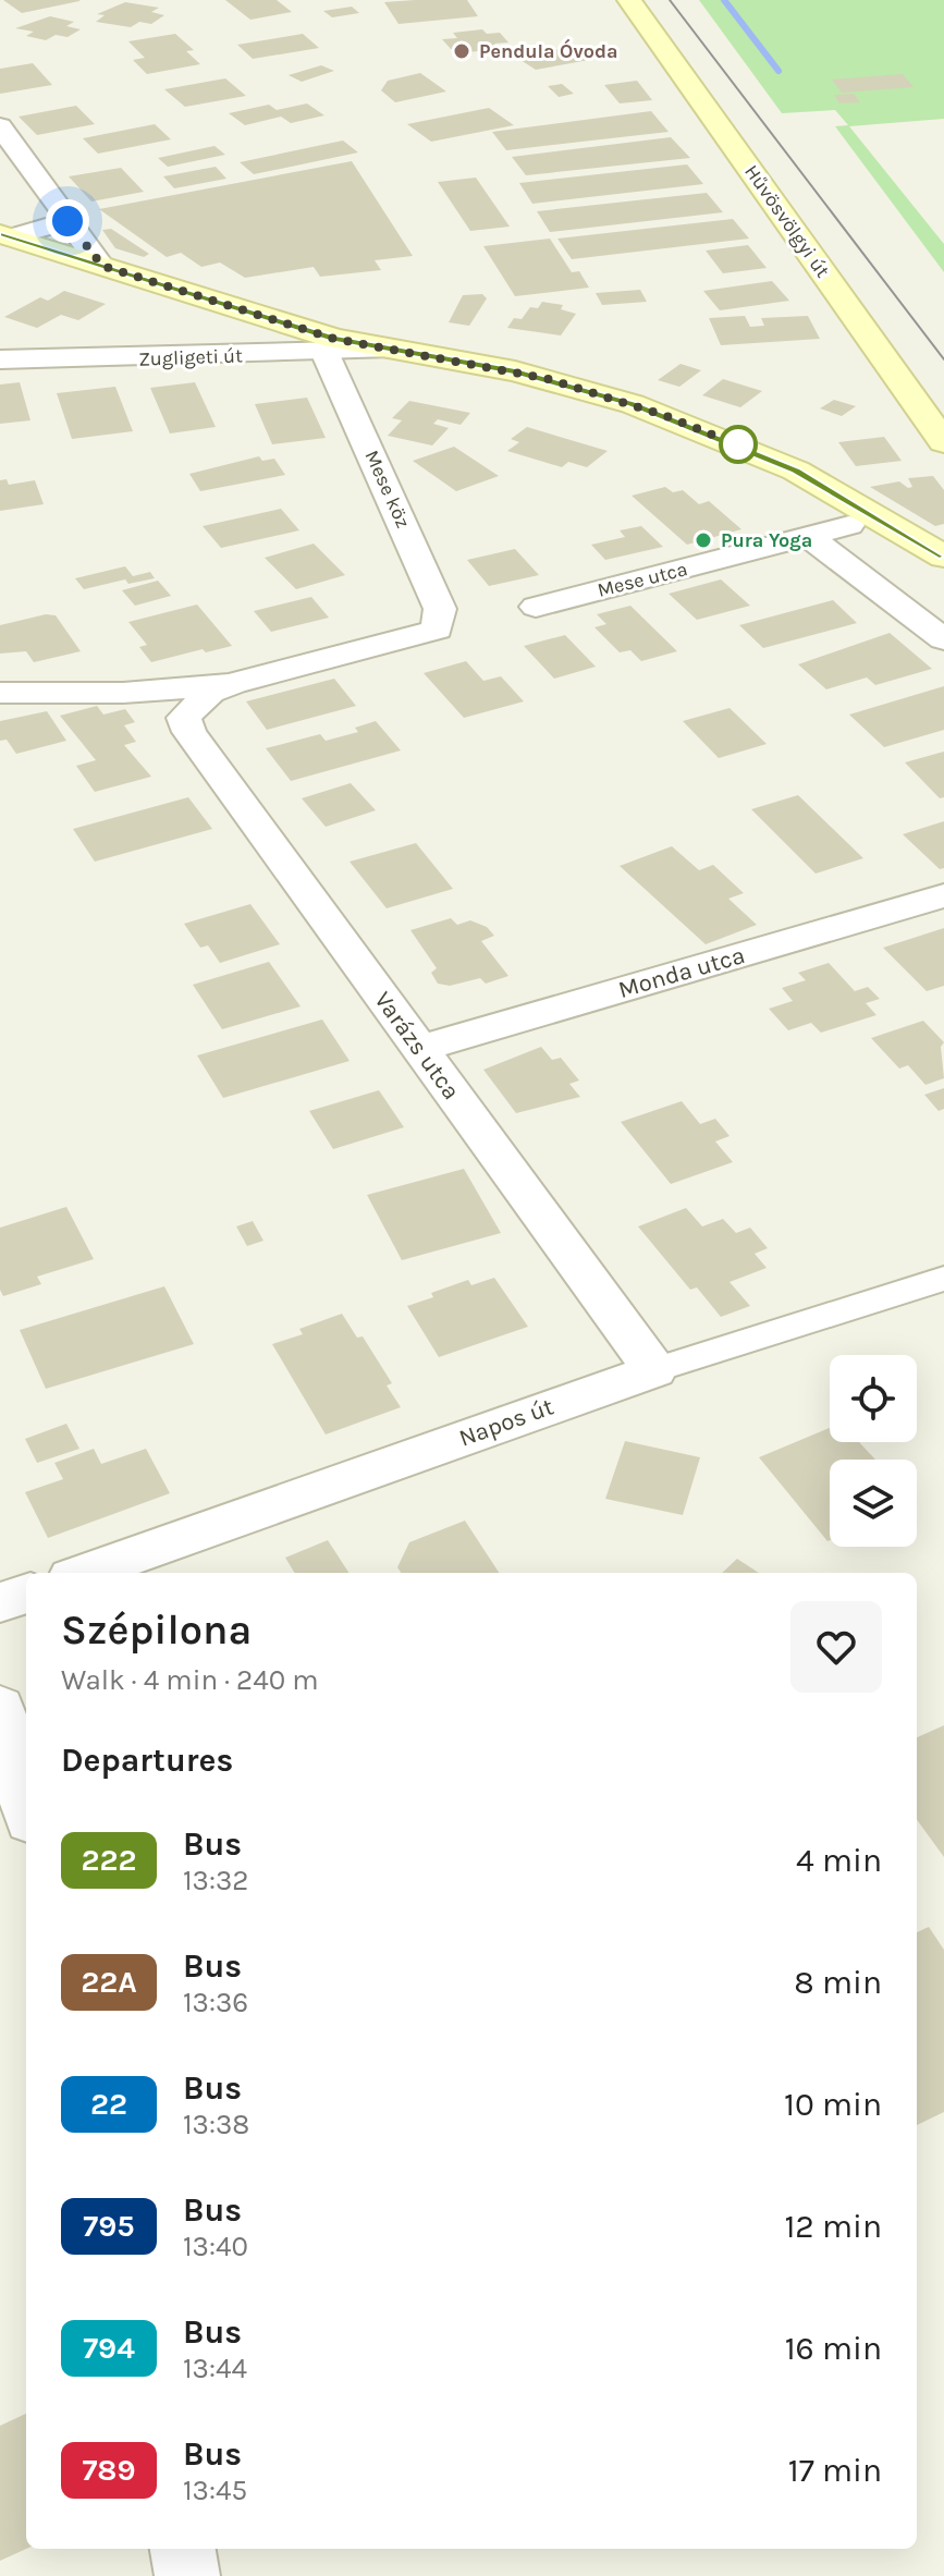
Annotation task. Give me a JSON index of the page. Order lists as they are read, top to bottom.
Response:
{
  "streets": {
    "main road": ["Hűvösvölgyi út"],
    "street": [
      "Zugligeti út",
      "Mese köz",
      "Mese utca",
      "Monda utca",
      "Varázs utca",
      "Napos út"
    ]
  },
  "crossings": [
    ["Zugligeti út", "Mese köz"],
    ["Monda utca", "Varázs utca"],
    ["Varázs utca", "Napos út"]
  ],
  "places": ["Pendula Óvoda", "Pura Yoga"],
  "lines": ["bus line 222"],
  "page": {
    "heading": [
      ["Szépilona", "Walk · 4 min · 240 m"],
      "Departures"
    ],
    "list": [
      {
        "mark": "222",
        "name": "Bus",
        "note": "13:32",
        "value": "4 min"
      },
      {
        "mark": "22A",
        "name": "Bus",
        "note": "13:36",
        "value": "8 min"
      },
      {
        "mark": "22",
        "name": "Bus",
        "note": "13:38",
        "value": "10 min"
      },
      {
        "mark": "795",
        "name": "Bus",
        "note": "13:40",
        "value": "12 min"
      },
      {
        "mark": "794",
        "name": "Bus",
        "note": "13:44",
        "value": "16 min"
      },
      {
        "mark": "789",
        "name": "Bus",
        "note": "13:45",
        "value": "17 min"
      }
    ]
  }
}
